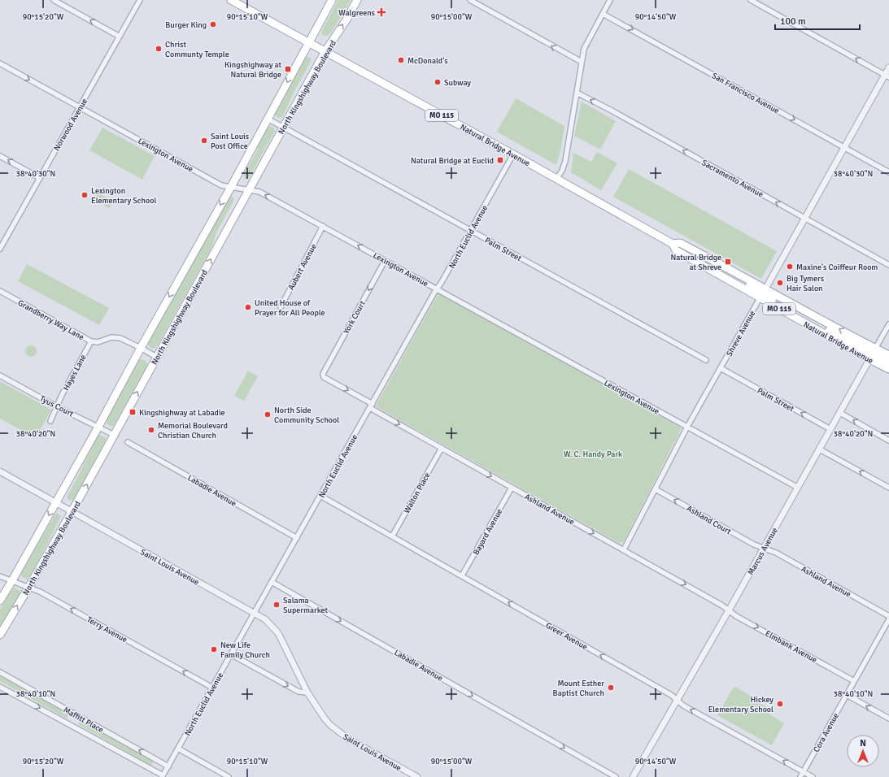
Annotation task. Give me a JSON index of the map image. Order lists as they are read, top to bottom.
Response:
{
  "streets": {
    "main road": ["North Kingshighway Boulevard", "MO 115", "Natural Bridge Avenue"],
    "street": [
      "San Francisco Avenue",
      "Norwood Avenue",
      "Lexington Avenue",
      "Sacramento Avenue",
      "North Euclid Avenue",
      "Palm Street",
      "Aubert Avenue",
      "York Court",
      "Grandberry Way Lane",
      "Shreve Avenue",
      "Hayes Lane",
      "Tyus Court",
      "Labadie Avenue",
      "Walton Place",
      "Ashland Avenue",
      "Ashland Court",
      "Bayard Avenue",
      "Marcus Avenue",
      "Saint Louis Avenue",
      "Terry Avenue",
      "Greer Avenue",
      "Elmbank Avenue",
      "Maffitt Place",
      "Cora Avenue"
    ]
  },
  "crossings": [
    ["North Kingshighway Boulevard", "Natural Bridge Avenue"],
    ["North Kingshighway Boulevard", "Lexington Avenue"],
    ["North Kingshighway Boulevard", "Palm Street"],
    ["North Kingshighway Boulevard", "Grandberry Way Lane"],
    ["North Kingshighway Boulevard", "Tyus Court"],
    ["North Kingshighway Boulevard", "Saint Louis Avenue"],
    ["North Kingshighway Boulevard", "Terry Avenue"],
    ["San Francisco Avenue", "Shreve Avenue"],
    ["Norwood Avenue", "Lexington Avenue"],
    ["Natural Bridge Avenue", "North Euclid Avenue"],
    ["Natural Bridge Avenue", "Shreve Avenue"],
    ["Natural Bridge Avenue", "Marcus Avenue"],
    ["Lexington Avenue", "North Euclid Avenue"],
    ["Lexington Avenue", "Aubert Avenue"],
    ["Lexington Avenue", "York Court"],
    ["Lexington Avenue", "Shreve Avenue"],
    ["Lexington Avenue", "Marcus Avenue"],
    ["Sacramento Avenue", "Shreve Avenue"],
    ["North Euclid Avenue", "Palm Street"],
    ["North Euclid Avenue", "Labadie Avenue"],
    ["North Euclid Avenue", "Ashland Avenue"],
    ["North Euclid Avenue", "Saint Louis Avenue"],
    ["North Euclid Avenue", "Terry Avenue"],
    ["North Euclid Avenue", "Greer Avenue"],
    ["North Euclid Avenue", "Maffitt Place"],
    ["Palm Street", "Shreve Avenue"],
    ["Palm Street", "Marcus Avenue"],
    ["York Court", "Ashland Avenue"],
    ["Grandberry Way Lane", "Hayes Lane"],
    ["Shreve Avenue", "Ashland Avenue"],
    ["Shreve Avenue", "Ashland Court"],
    ["Hayes Lane", "Tyus Court"],
    ["Walton Place", "Ashland Avenue"],
    ["Walton Place", "Greer Avenue"],
    ["Ashland Avenue", "Ashland Court"],
    ["Ashland Avenue", "Bayard Avenue"],
    ["Ashland Avenue", "Marcus Avenue"],
    ["Ashland Avenue", "Elmbank Avenue"],
    ["Ashland Court", "Marcus Avenue"],
    ["Bayard Avenue", "Greer Avenue"],
    ["Marcus Avenue", "Greer Avenue"],
    ["Marcus Avenue", "Elmbank Avenue"],
    ["Greer Avenue", "Cora Avenue"],
    ["Elmbank Avenue", "Cora Avenue"]
  ],
  "one_way": [
    "San Francisco Avenue",
    "Sacramento Avenue",
    "York Court",
    "Labadie Avenue",
    "Ashland Avenue",
    "Ashland Court",
    "Terry Avenue",
    "Greer Avenue",
    "Elmbank Avenue"
  ],
  "parks": ["W. C. Handy Park"],
  "places": {
    "health": ["Walgreens"],
    "other": [
      "Burger King",
      "Christ Communty Temple",
      "McDonald's",
      "Subway",
      "Saint Louis Post Office",
      "Lexington Elementary School",
      "Maxine's Coiffeur Room",
      "Big Tymers Hair Salon",
      "United House of Prayer for All People",
      "North Side Community School",
      "Memorial Boulevard Christian Church",
      "Salama Supermarket",
      "New Life Family Church",
      "Mount Esther Baptist Church",
      "Hickey Elementary School"
    ],
    "transit": [
      "Kingshighway at Natural Bridge",
      "Natural Bridge at Euclid",
      "Natural Bridge at Shreve",
      "Kingshighway at Labadie"
    ]
  },
  "scale_bar": "100 m",
  "north": "top",
  "coordinates": [
    "90°15'20\"W",
    "90°15'10\"W",
    "90°15'00\"W",
    "90°14'50\"W",
    "38°40'30\"N",
    "38°40'20\"N",
    "38°40'10\"N"
  ]
}
